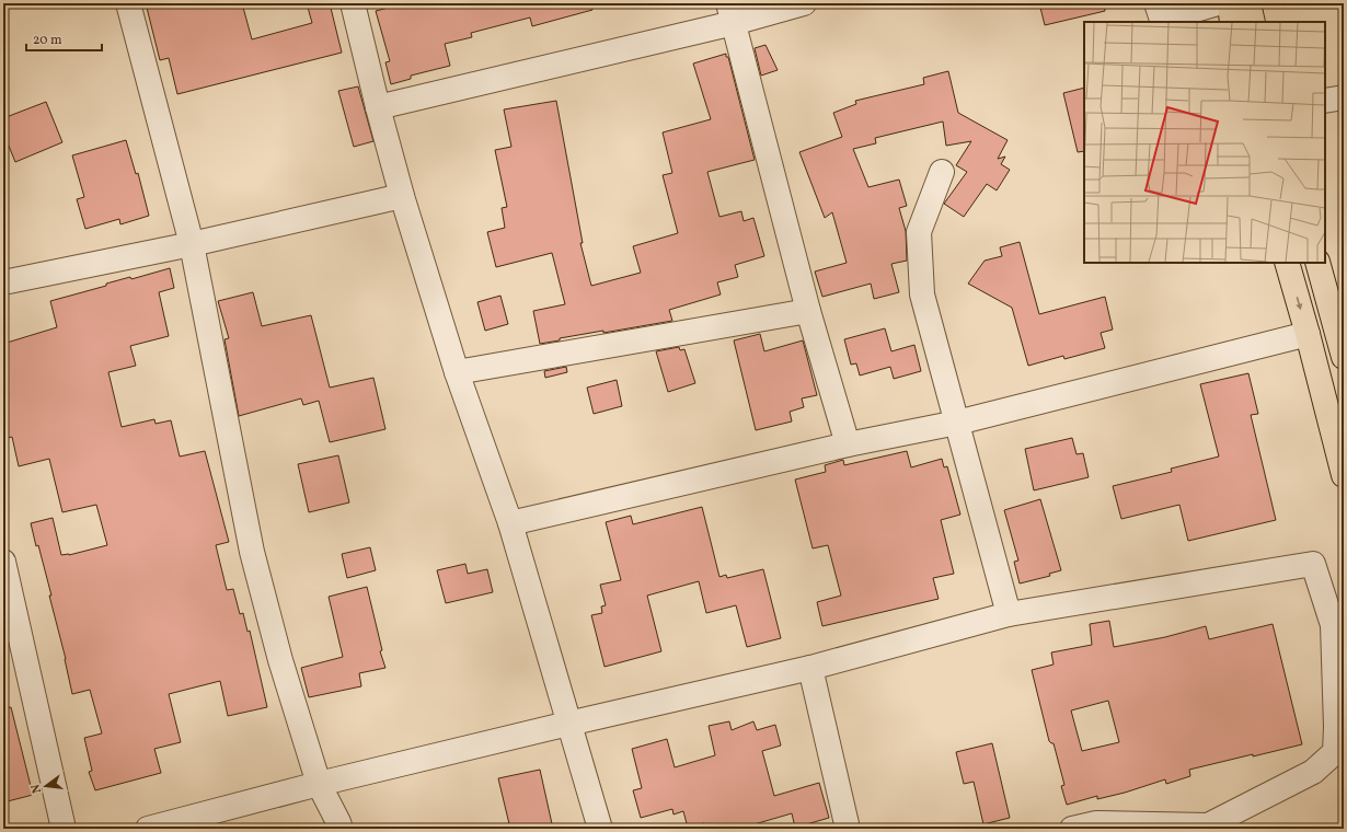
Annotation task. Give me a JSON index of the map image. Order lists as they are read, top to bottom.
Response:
{
  "scale_bar": "20 m",
  "north": "left"
}
